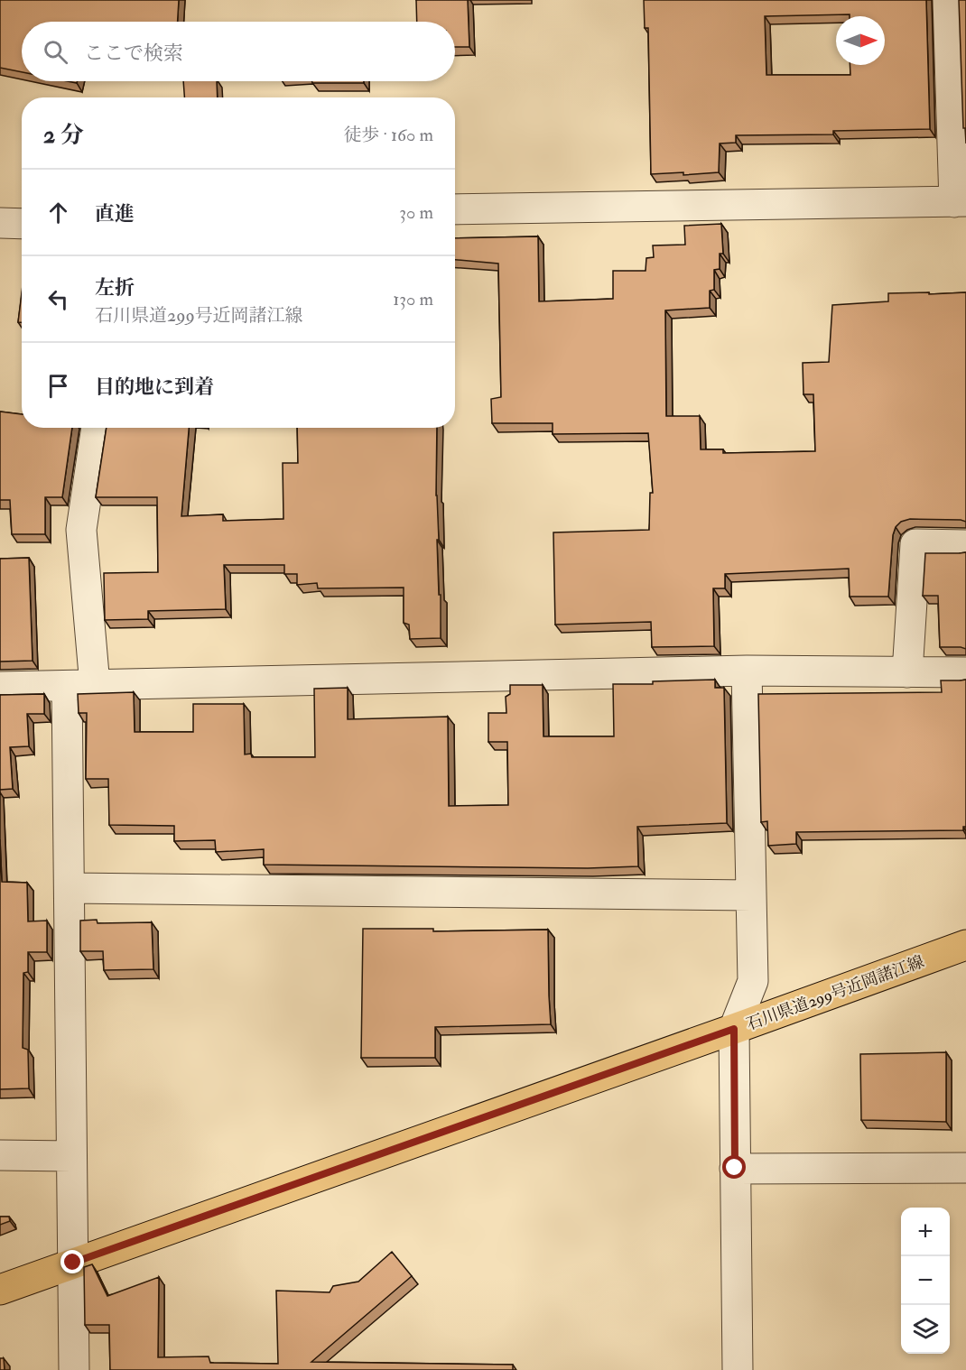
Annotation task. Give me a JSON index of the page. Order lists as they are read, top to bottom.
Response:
{
  "streets": {
    "main road": ["石川県道299号近岡諸江線"]
  },
  "north": "right",
  "page": {
    "search": "ここで検索",
    "heading": ["2 分", "徒歩 · 160 m"],
    "list": [
      ["直進", "30 m"],
      ["左折", "石川県道299号近岡諸江線", "130 m"],
      "目的地に到着"
    ],
    "map_buttons": ["+", "−"]
  }
}
